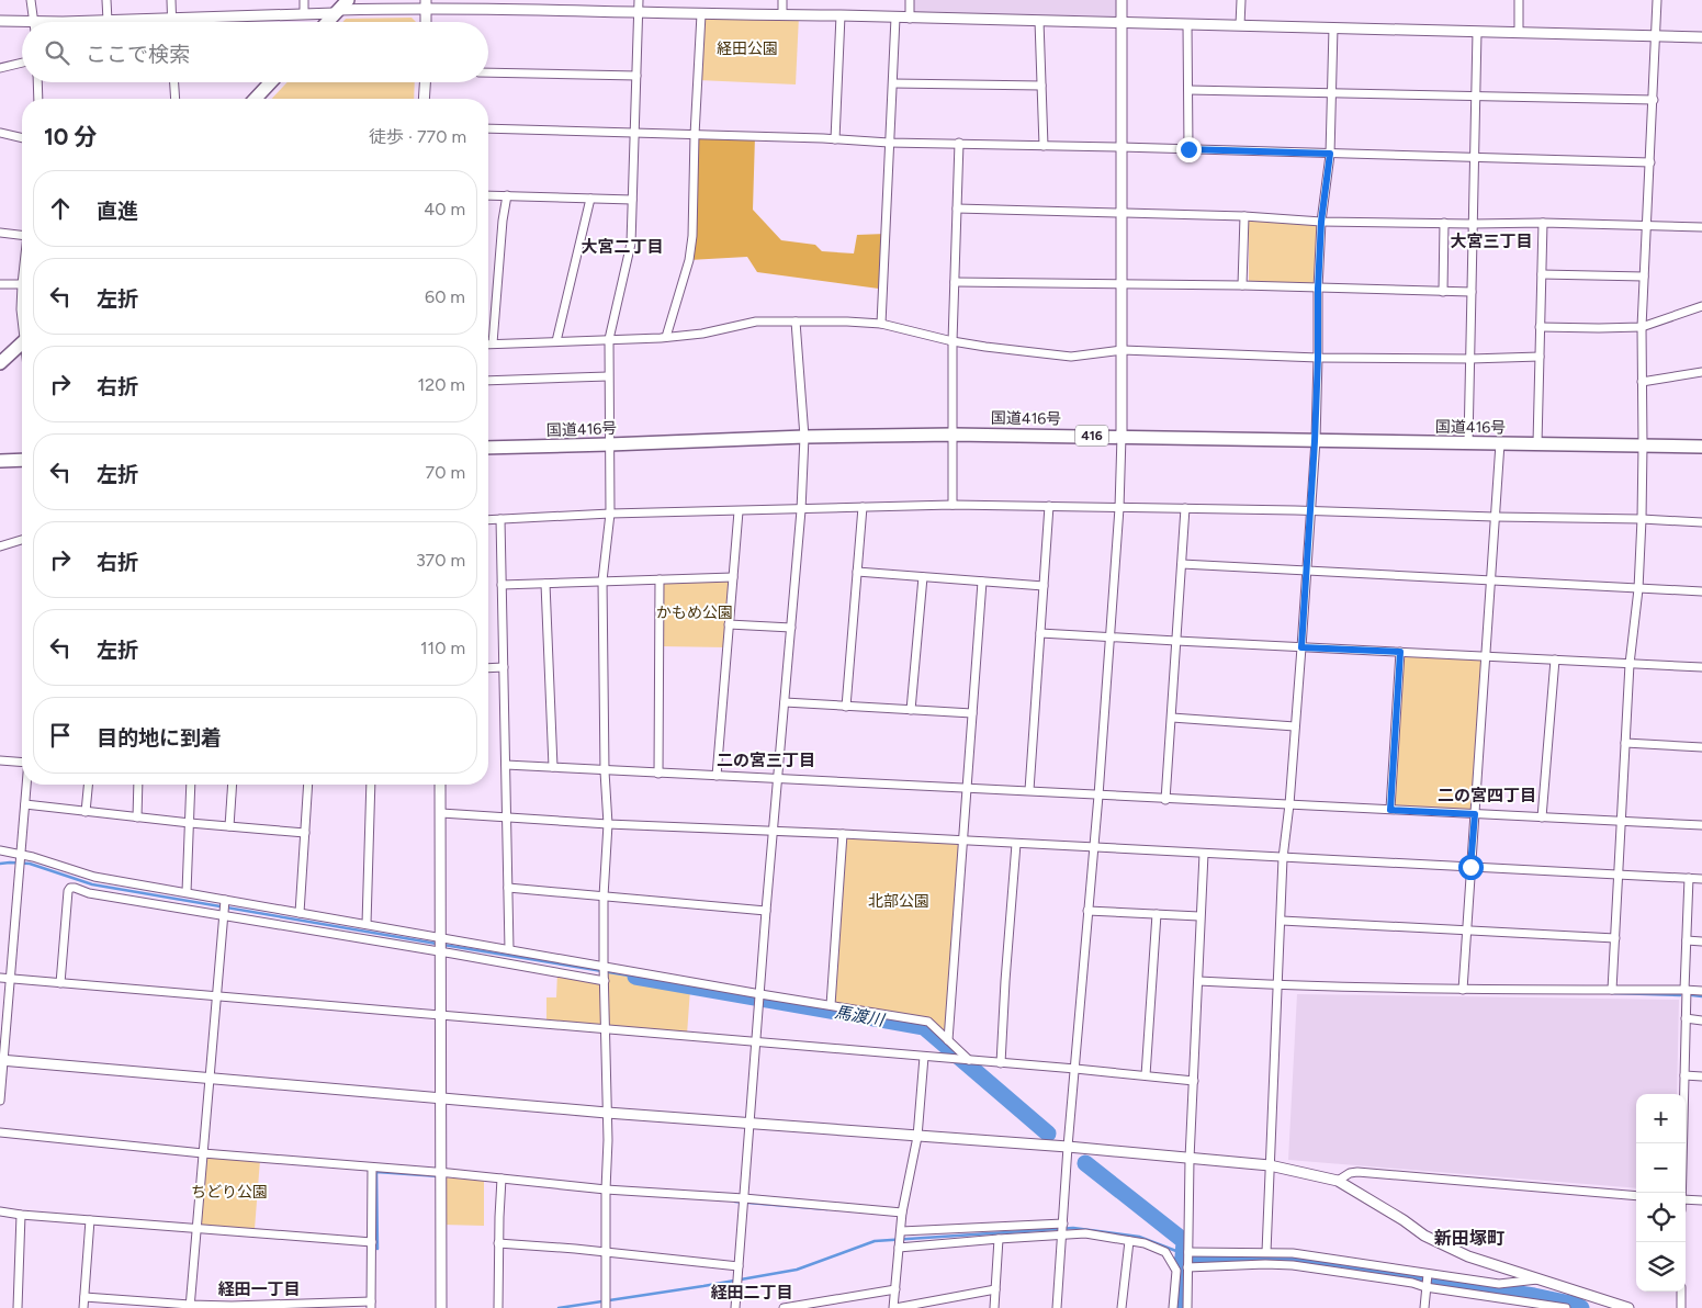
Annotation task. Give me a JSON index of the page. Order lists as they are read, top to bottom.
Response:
{
  "streets": {
    "main road": ["国道416号", "416"]
  },
  "districts": [
    "大宮三丁目",
    "大宮二丁目",
    "二の宮三丁目",
    "二の宮四丁目",
    "新田塚町",
    "経田一丁目",
    "経田二丁目"
  ],
  "water": ["馬渡川"],
  "parks": [
    "経田公園",
    "かもめ公園",
    "北部公園",
    "ちどり公園"
  ],
  "page": {
    "search": "ここで検索",
    "heading": ["10 分", "徒歩 · 770 m"],
    "list": [
      ["直進", "40 m"],
      ["左折", "60 m"],
      ["右折", "120 m"],
      ["左折", "70 m"],
      ["右折", "370 m"],
      ["左折", "110 m"],
      "目的地に到着"
    ],
    "map_buttons": ["+", "−"]
  }
}
